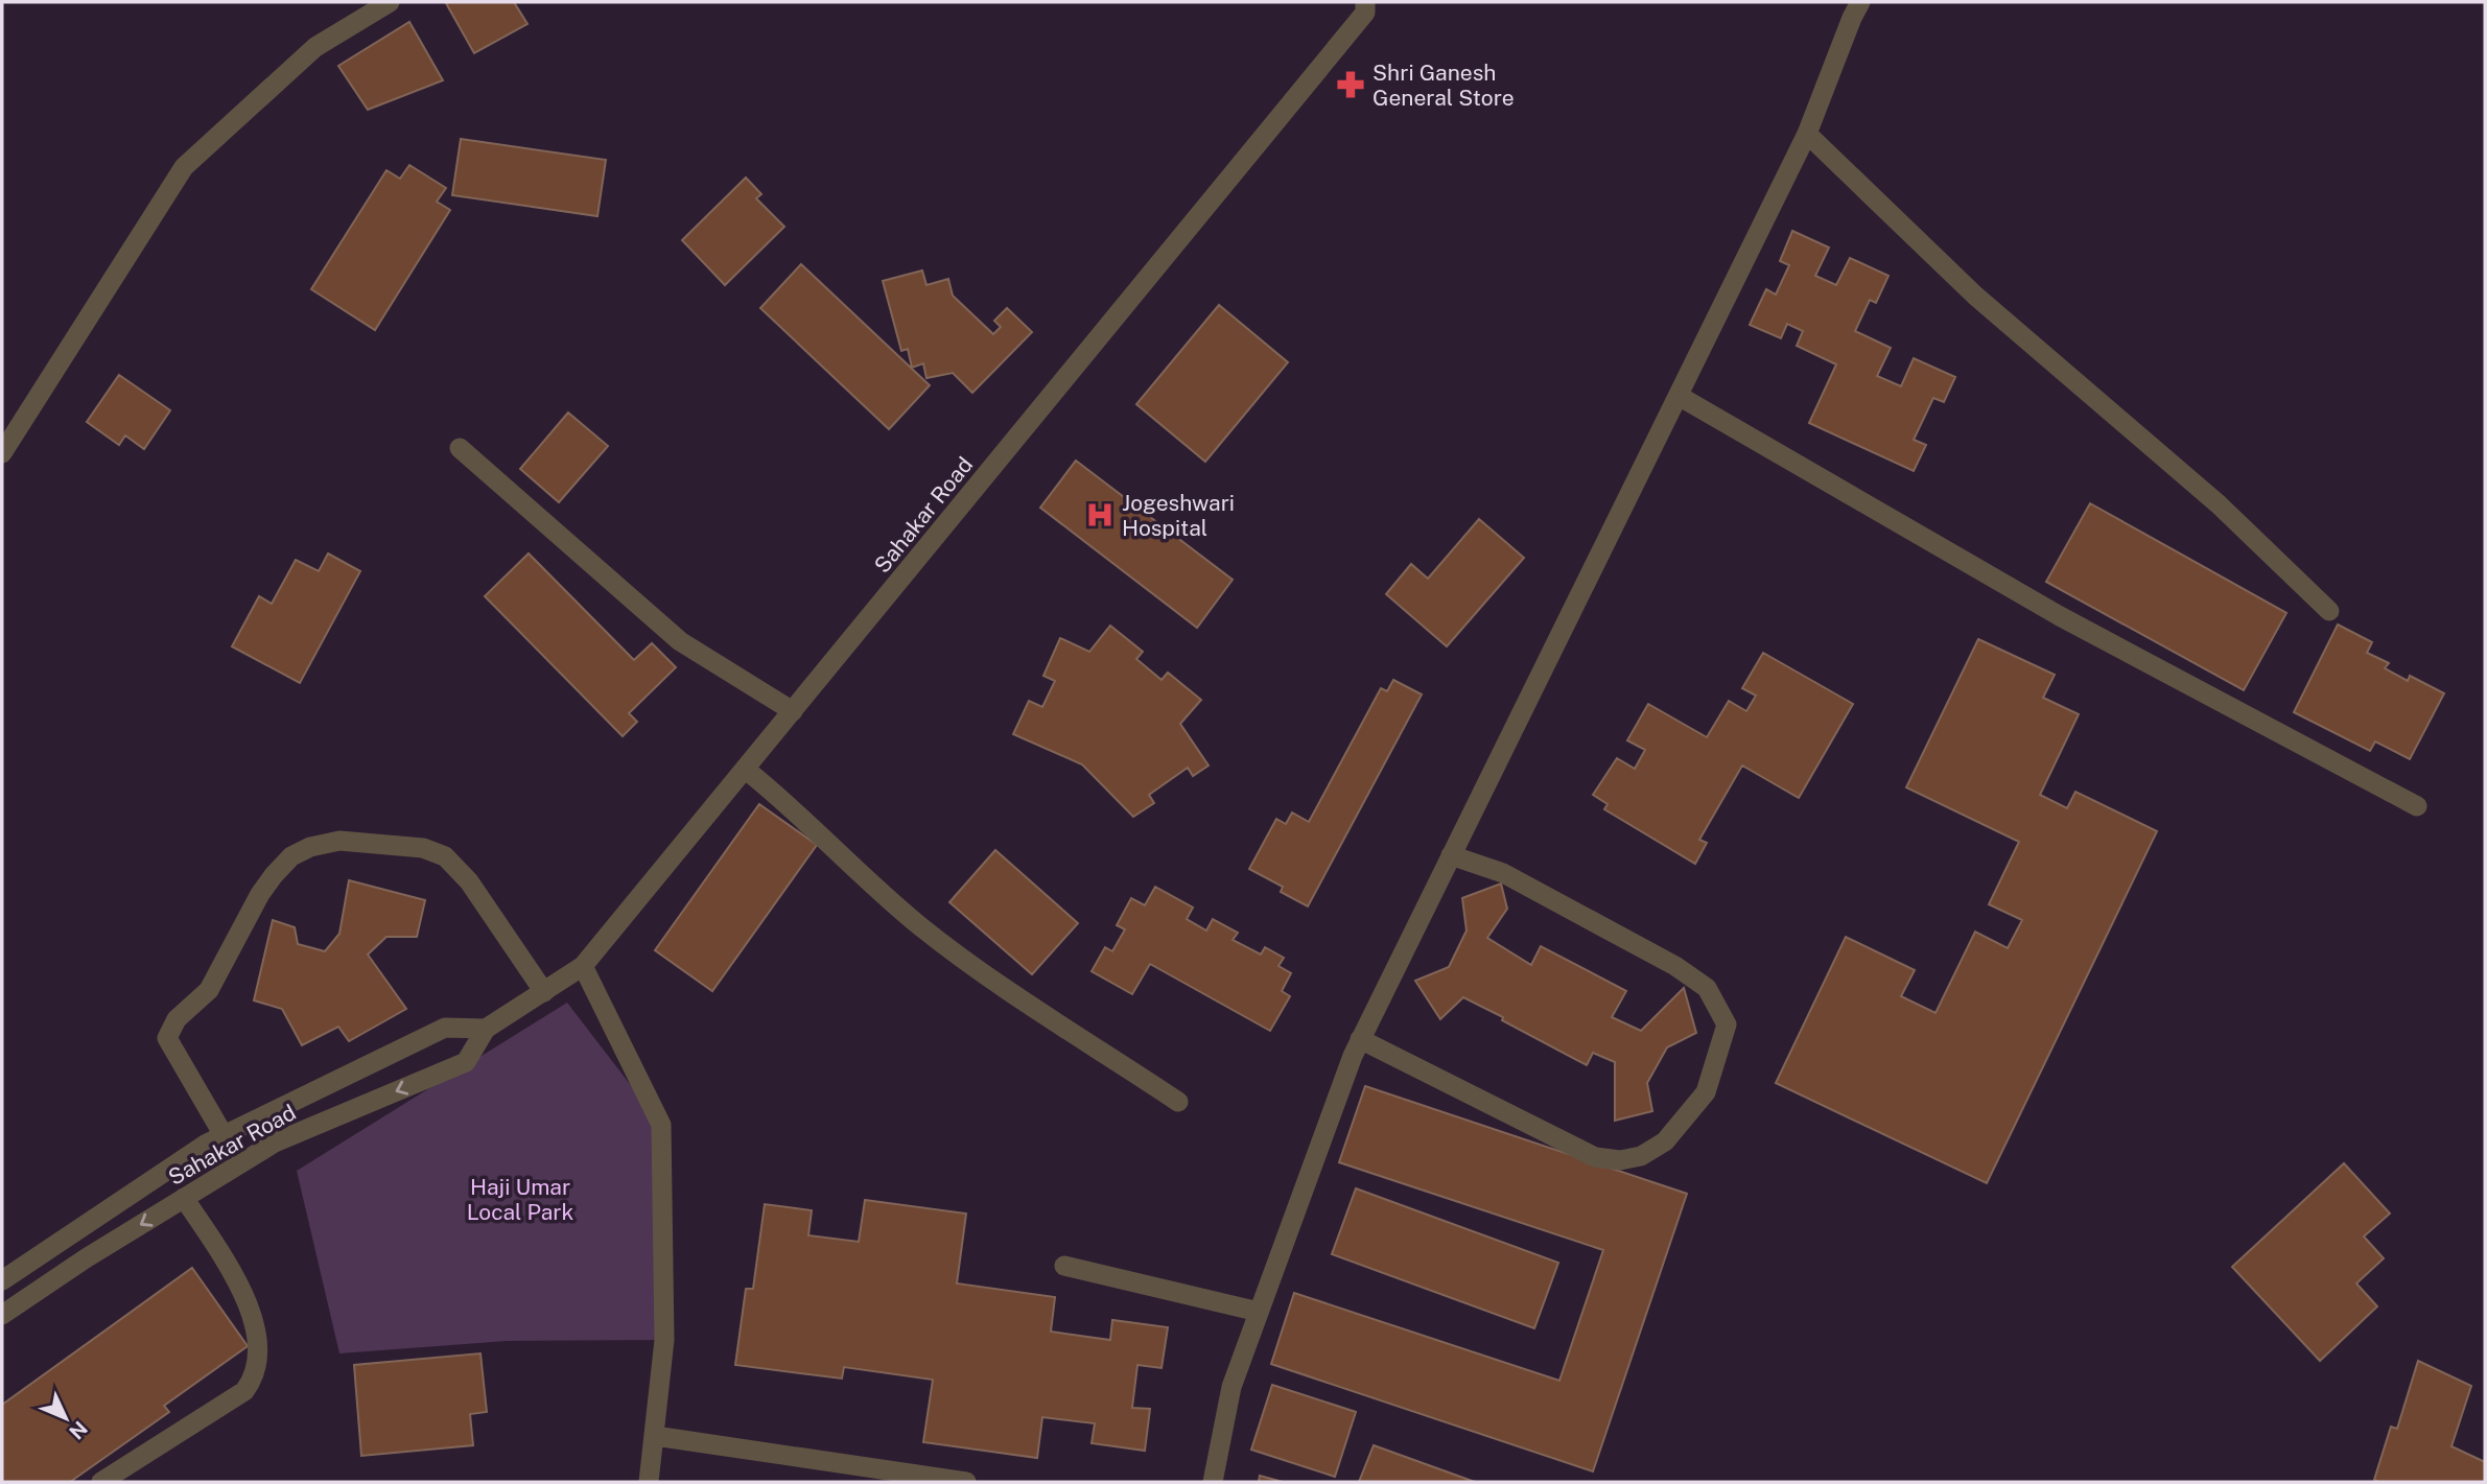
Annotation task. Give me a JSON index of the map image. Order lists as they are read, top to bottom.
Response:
{
  "streets": {
    "street": ["Sahakar Road"]
  },
  "parks": ["Haji Umar Local Park"],
  "places": {
    "pharmacy": ["Shri Ganesh General Store"],
    "hospital": ["Jogeshwari Hospital"]
  },
  "north": "bottom right"
}
